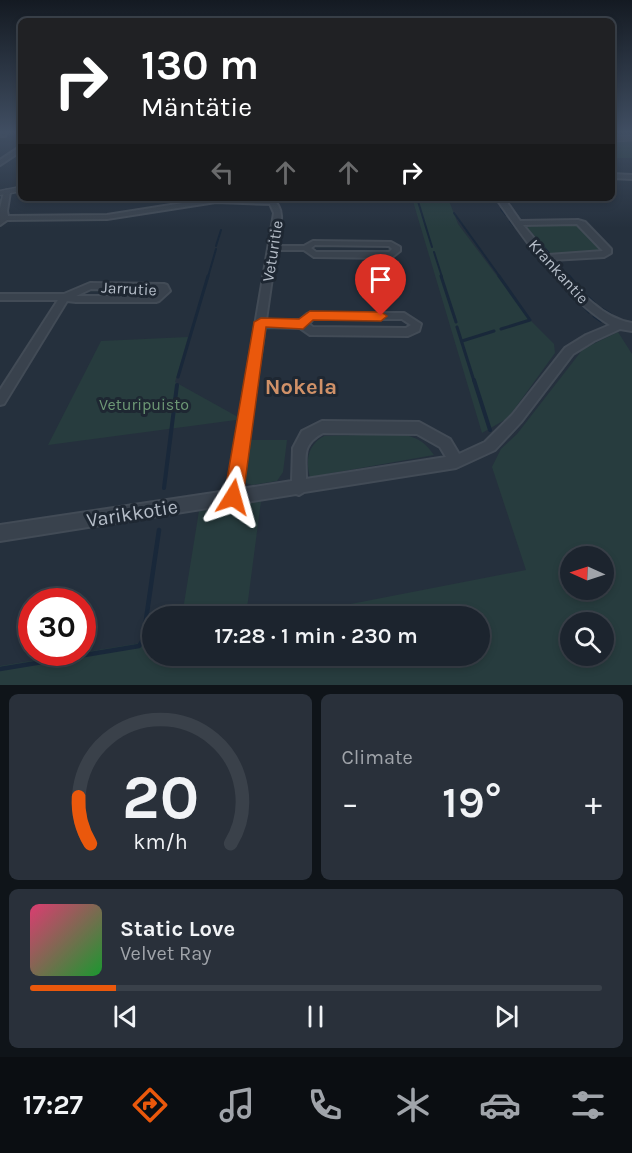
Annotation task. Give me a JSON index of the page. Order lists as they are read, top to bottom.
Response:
{
  "streets": {
    "street": [
      "Veturitie",
      "Krankantie",
      "Jarrutie",
      "Varikkotie"
    ]
  },
  "crossings": [
    ["Veturitie", "Varikkotie"],
    ["Krankantie", "Varikkotie"]
  ],
  "districts": ["Nokela"],
  "parks": ["Veturipuisto"],
  "north": "left",
  "page": {
    "turn": ["130 m", "Mäntätie"],
    "limit": "30",
    "trip": "17:28 · 1 min · 230 m",
    "tile": "Climate",
    "heat": ["−", "19°", "+"],
    "song": ["Static Love", "Velvet Ray"],
    "tabs": "17:27",
    "gauge": ["20", "km/h"]
  }
}
